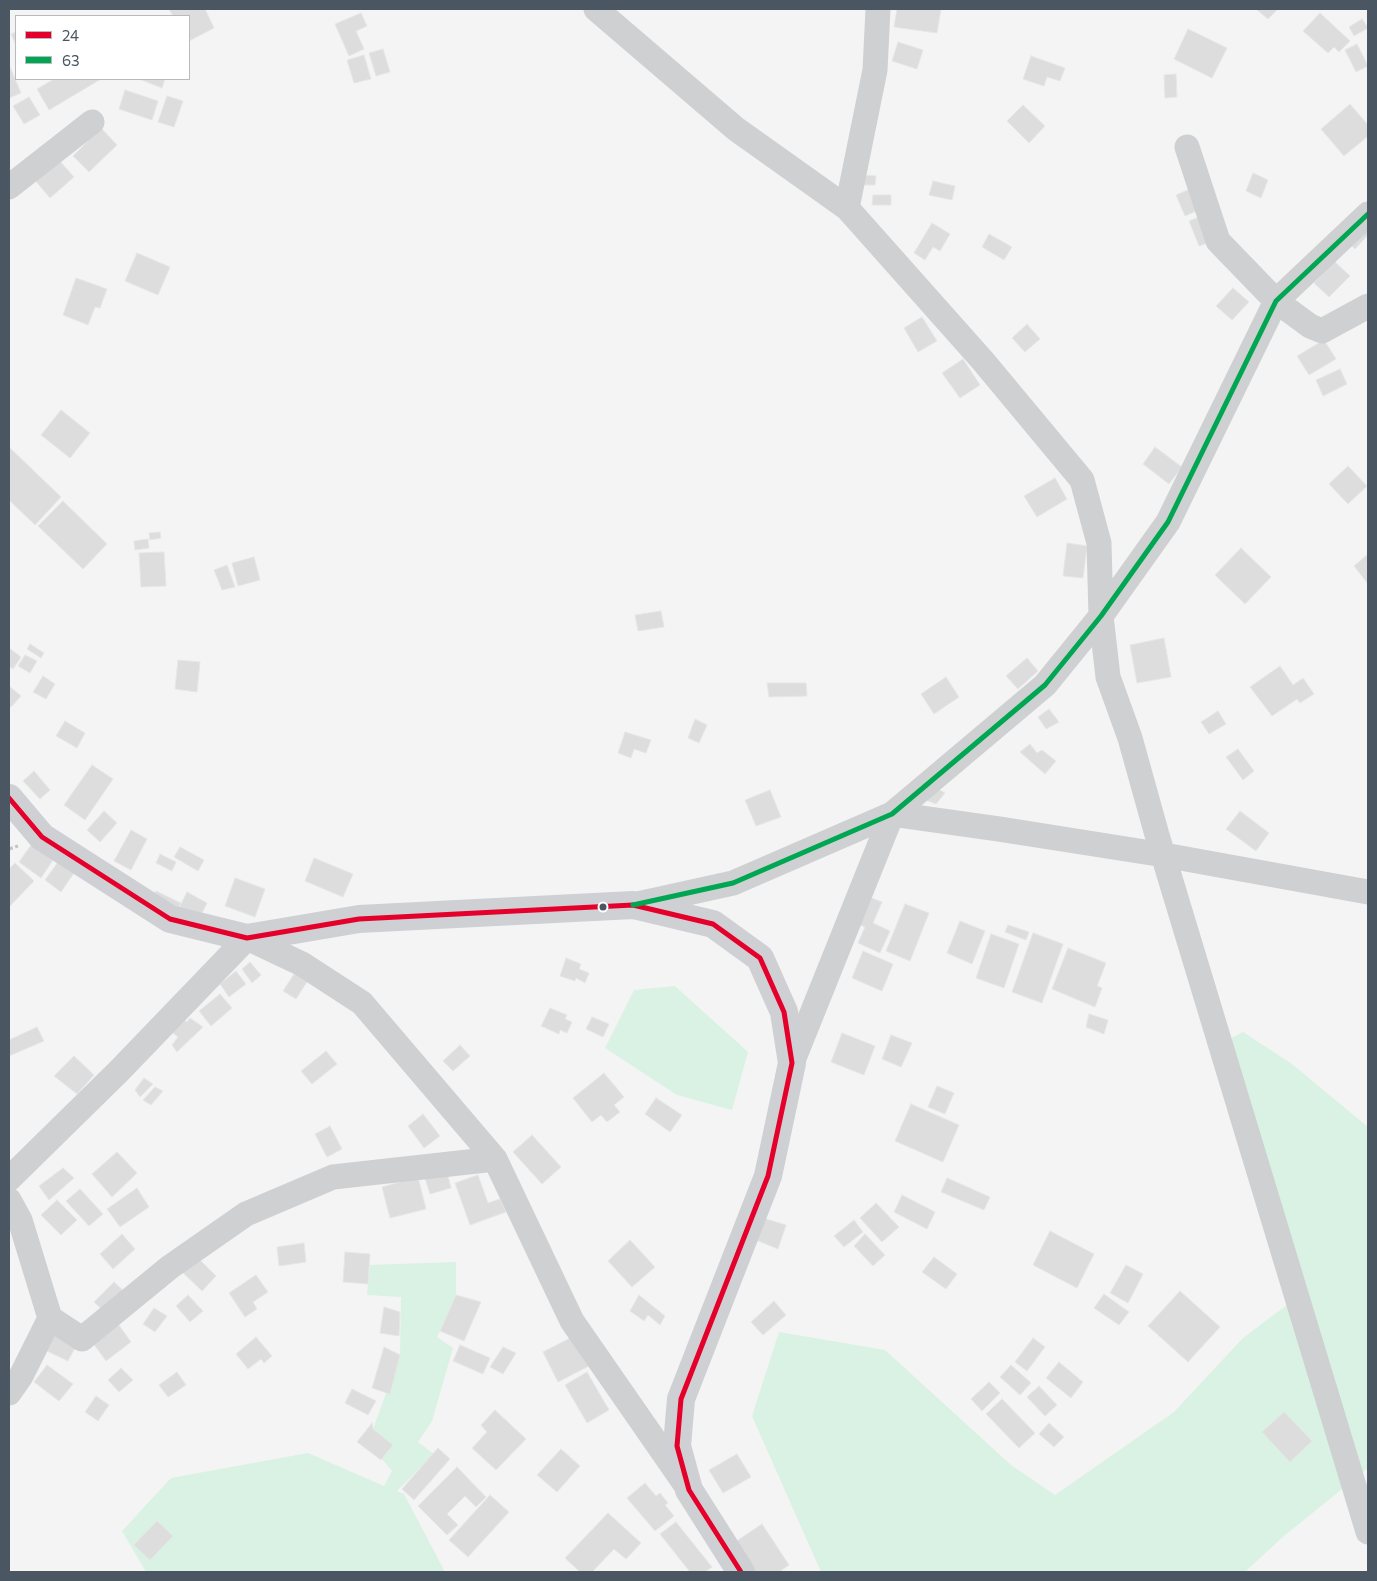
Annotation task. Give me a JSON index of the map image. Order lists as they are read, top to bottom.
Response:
{
  "lines": ["transit line 63", "transit line 24"],
  "legend": ["24", "63"]
}
